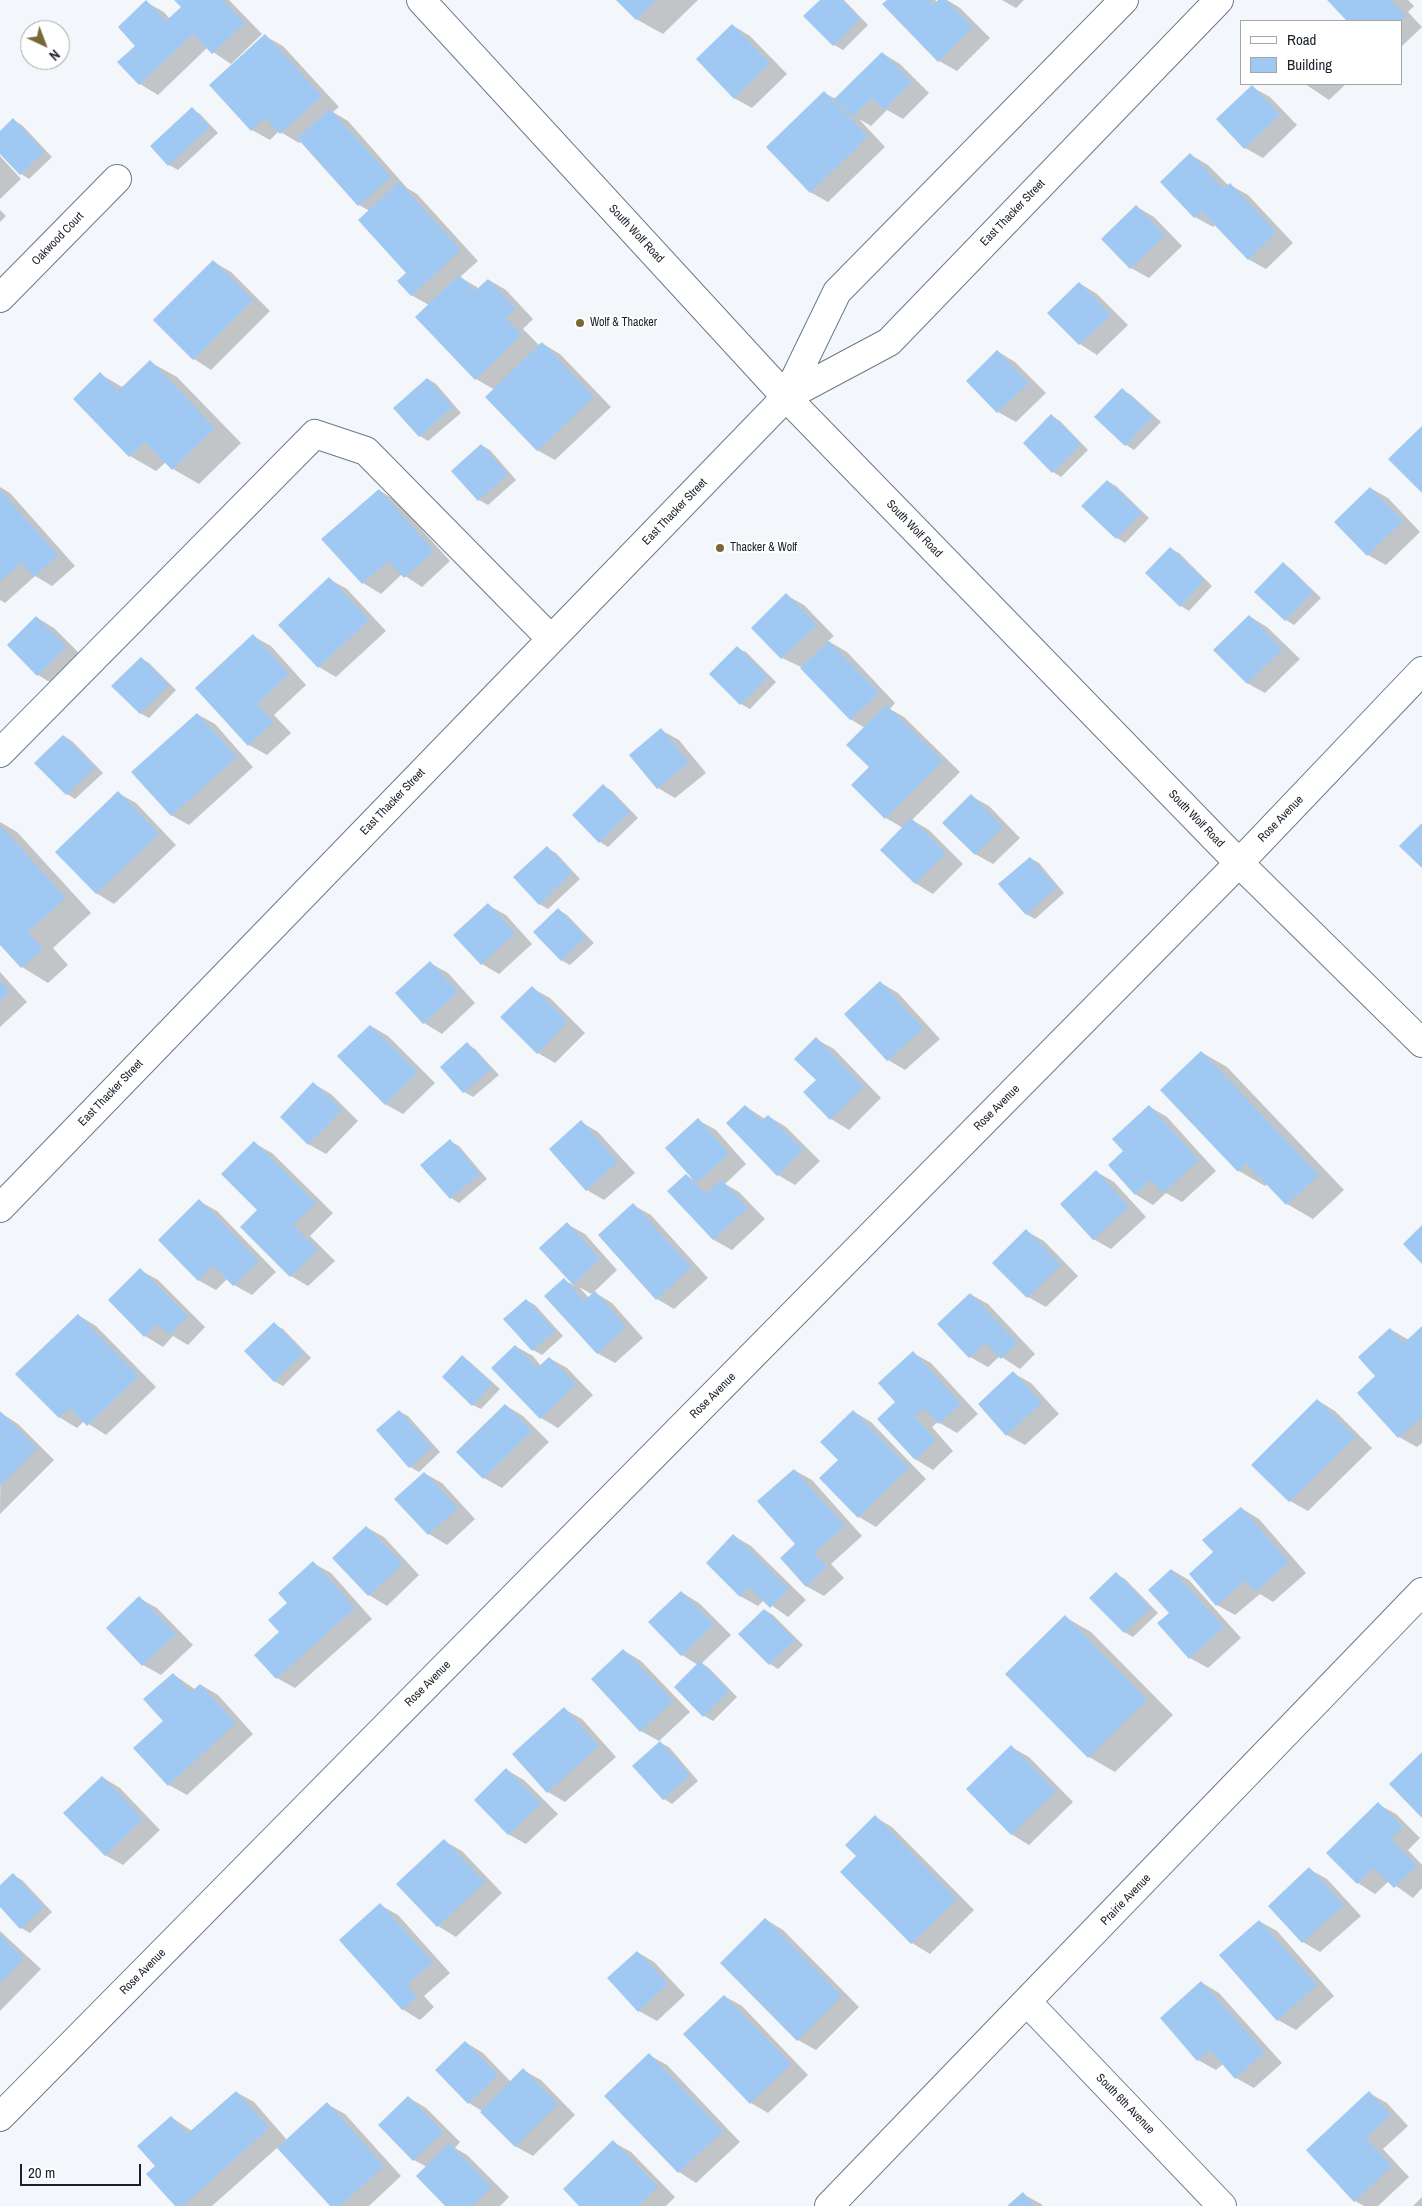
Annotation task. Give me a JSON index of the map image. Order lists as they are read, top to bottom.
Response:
{
  "streets": {
    "street": [
      "East Thacker Street",
      "South Wolf Road",
      "Oakwood Court",
      "Rose Avenue",
      "Prairie Avenue",
      "South 6th Avenue"
    ]
  },
  "crossings": [
    ["East Thacker Street", "South Wolf Road"],
    ["South Wolf Road", "Rose Avenue"],
    ["Prairie Avenue", "South 6th Avenue"]
  ],
  "places": ["Wolf & Thacker", "Thacker & Wolf"],
  "legend": ["Road", "Building"],
  "scale_bar": "20 m",
  "north": "bottom right"
}
